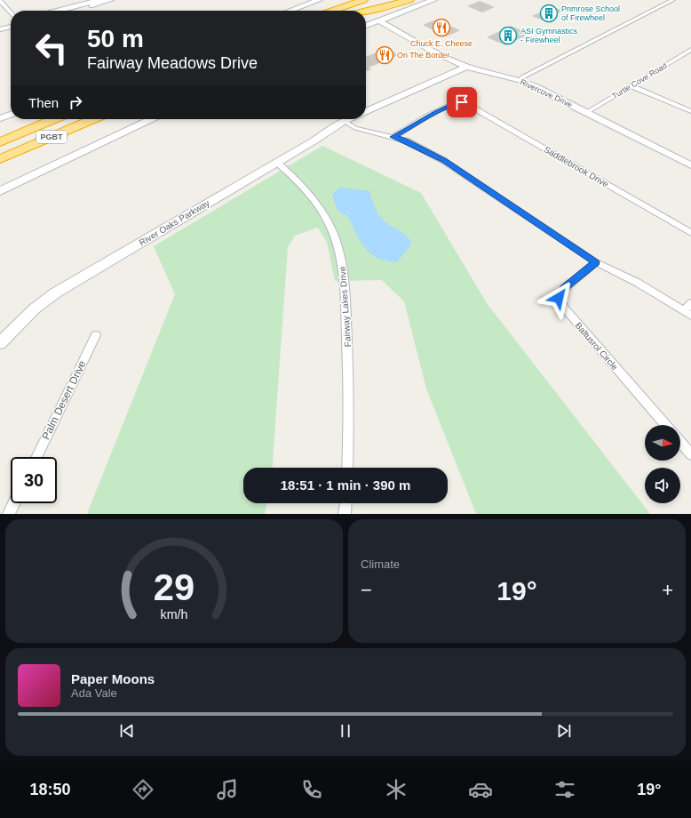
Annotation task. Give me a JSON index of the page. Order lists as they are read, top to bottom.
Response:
{
  "streets": {
    "highway": ["PGBT"],
    "street": [
      "Turtle Cove Road",
      "Rivercove Drive",
      "Saddlebrook Drive",
      "River Oaks Parkway",
      "Fairway Lakes Drive",
      "Baltusrol Circle",
      "Palm Desert Drive"
    ]
  },
  "crossings": [
    ["Turtle Cove Road", "Rivercove Drive"],
    ["River Oaks Parkway", "Fairway Lakes Drive"]
  ],
  "places": {
    "building": ["Primrose School of Firewheel", "ASI Gymnastics - Firewheel"],
    "restaurant": ["Chuck E. Cheese", "On The Border"]
  },
  "north": "right",
  "page": {
    "turn": ["50 m", "Fairway Meadows Drive"],
    "then": "Then",
    "limit": "30",
    "trip": "18:51 · 1 min · 390 m",
    "tile": "Climate",
    "heat": ["−", "19°", "+"],
    "song": ["Paper Moons", "Ada Vale"],
    "tabs": ["18:50", "19°"],
    "gauge": ["29", "km/h"]
  }
}
